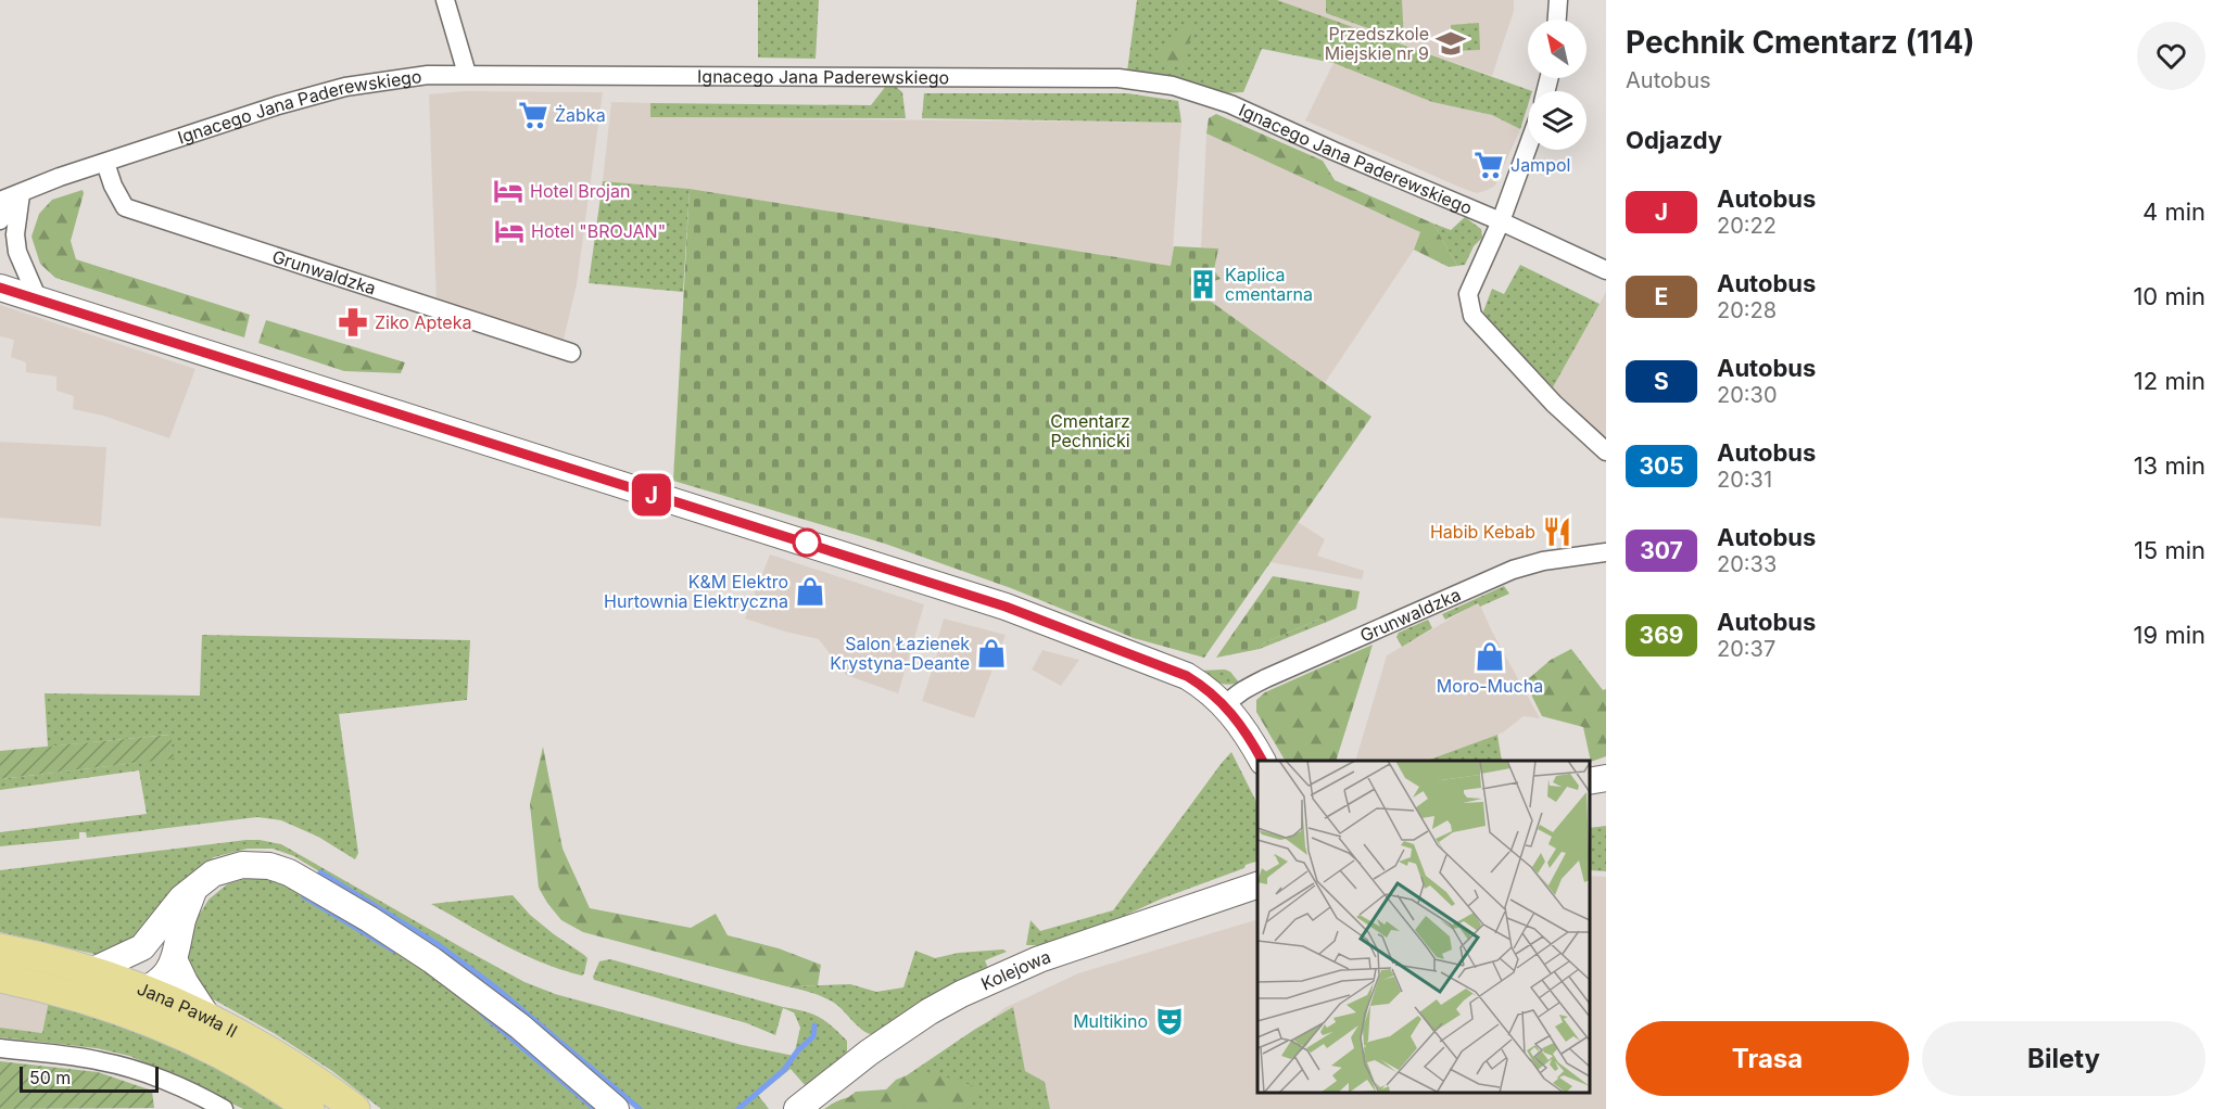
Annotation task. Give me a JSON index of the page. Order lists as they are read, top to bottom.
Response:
{
  "streets": {
    "main road": ["Jana Pawła II"],
    "street": ["Ignacego Jana Paderewskiego", "Grunwaldzka", "Kolejowa"]
  },
  "crossings": [
    ["Ignacego Jana Paderewskiego", "Grunwaldzka"]
  ],
  "parks": ["Cmentarz Pechnicki"],
  "places": {
    "school or university": ["Przedszkole Miejskie nr 9"],
    "supermarket": ["Żabka", "Jampol"],
    "hotel": ["Hotel Brojan", "Hotel \"BROJAN\""],
    "building": ["Kaplica cmentarna"],
    "pharmacy": ["Ziko Apteka"],
    "restaurant": ["Habib Kebab"],
    "shop": ["K&M Elektro Hurtownia Elektryczna", "Salon Łazienek Krystyna-Deante", "Moro-Mucha"],
    "theatre": ["Multikino"]
  },
  "lines": ["bus line J"],
  "scale_bar": "50 m",
  "north": "top left",
  "page": {
    "on_map": "J",
    "heading": [
      ["Pechnik Cmentarz (114)", "Autobus"],
      "Odjazdy"
    ],
    "list": [
      {
        "mark": "J",
        "name": "Autobus",
        "note": "20:22",
        "value": "4 min"
      },
      {
        "mark": "E",
        "name": "Autobus",
        "note": "20:28",
        "value": "10 min"
      },
      {
        "mark": "S",
        "name": "Autobus",
        "note": "20:30",
        "value": "12 min"
      },
      {
        "mark": "305",
        "name": "Autobus",
        "note": "20:31",
        "value": "13 min"
      },
      {
        "mark": "307",
        "name": "Autobus",
        "note": "20:33",
        "value": "15 min"
      },
      {
        "mark": "369",
        "name": "Autobus",
        "note": "20:37",
        "value": "19 min"
      }
    ],
    "buttons": ["Trasa", "Bilety"],
    "scale": "50 m"
  }
}
